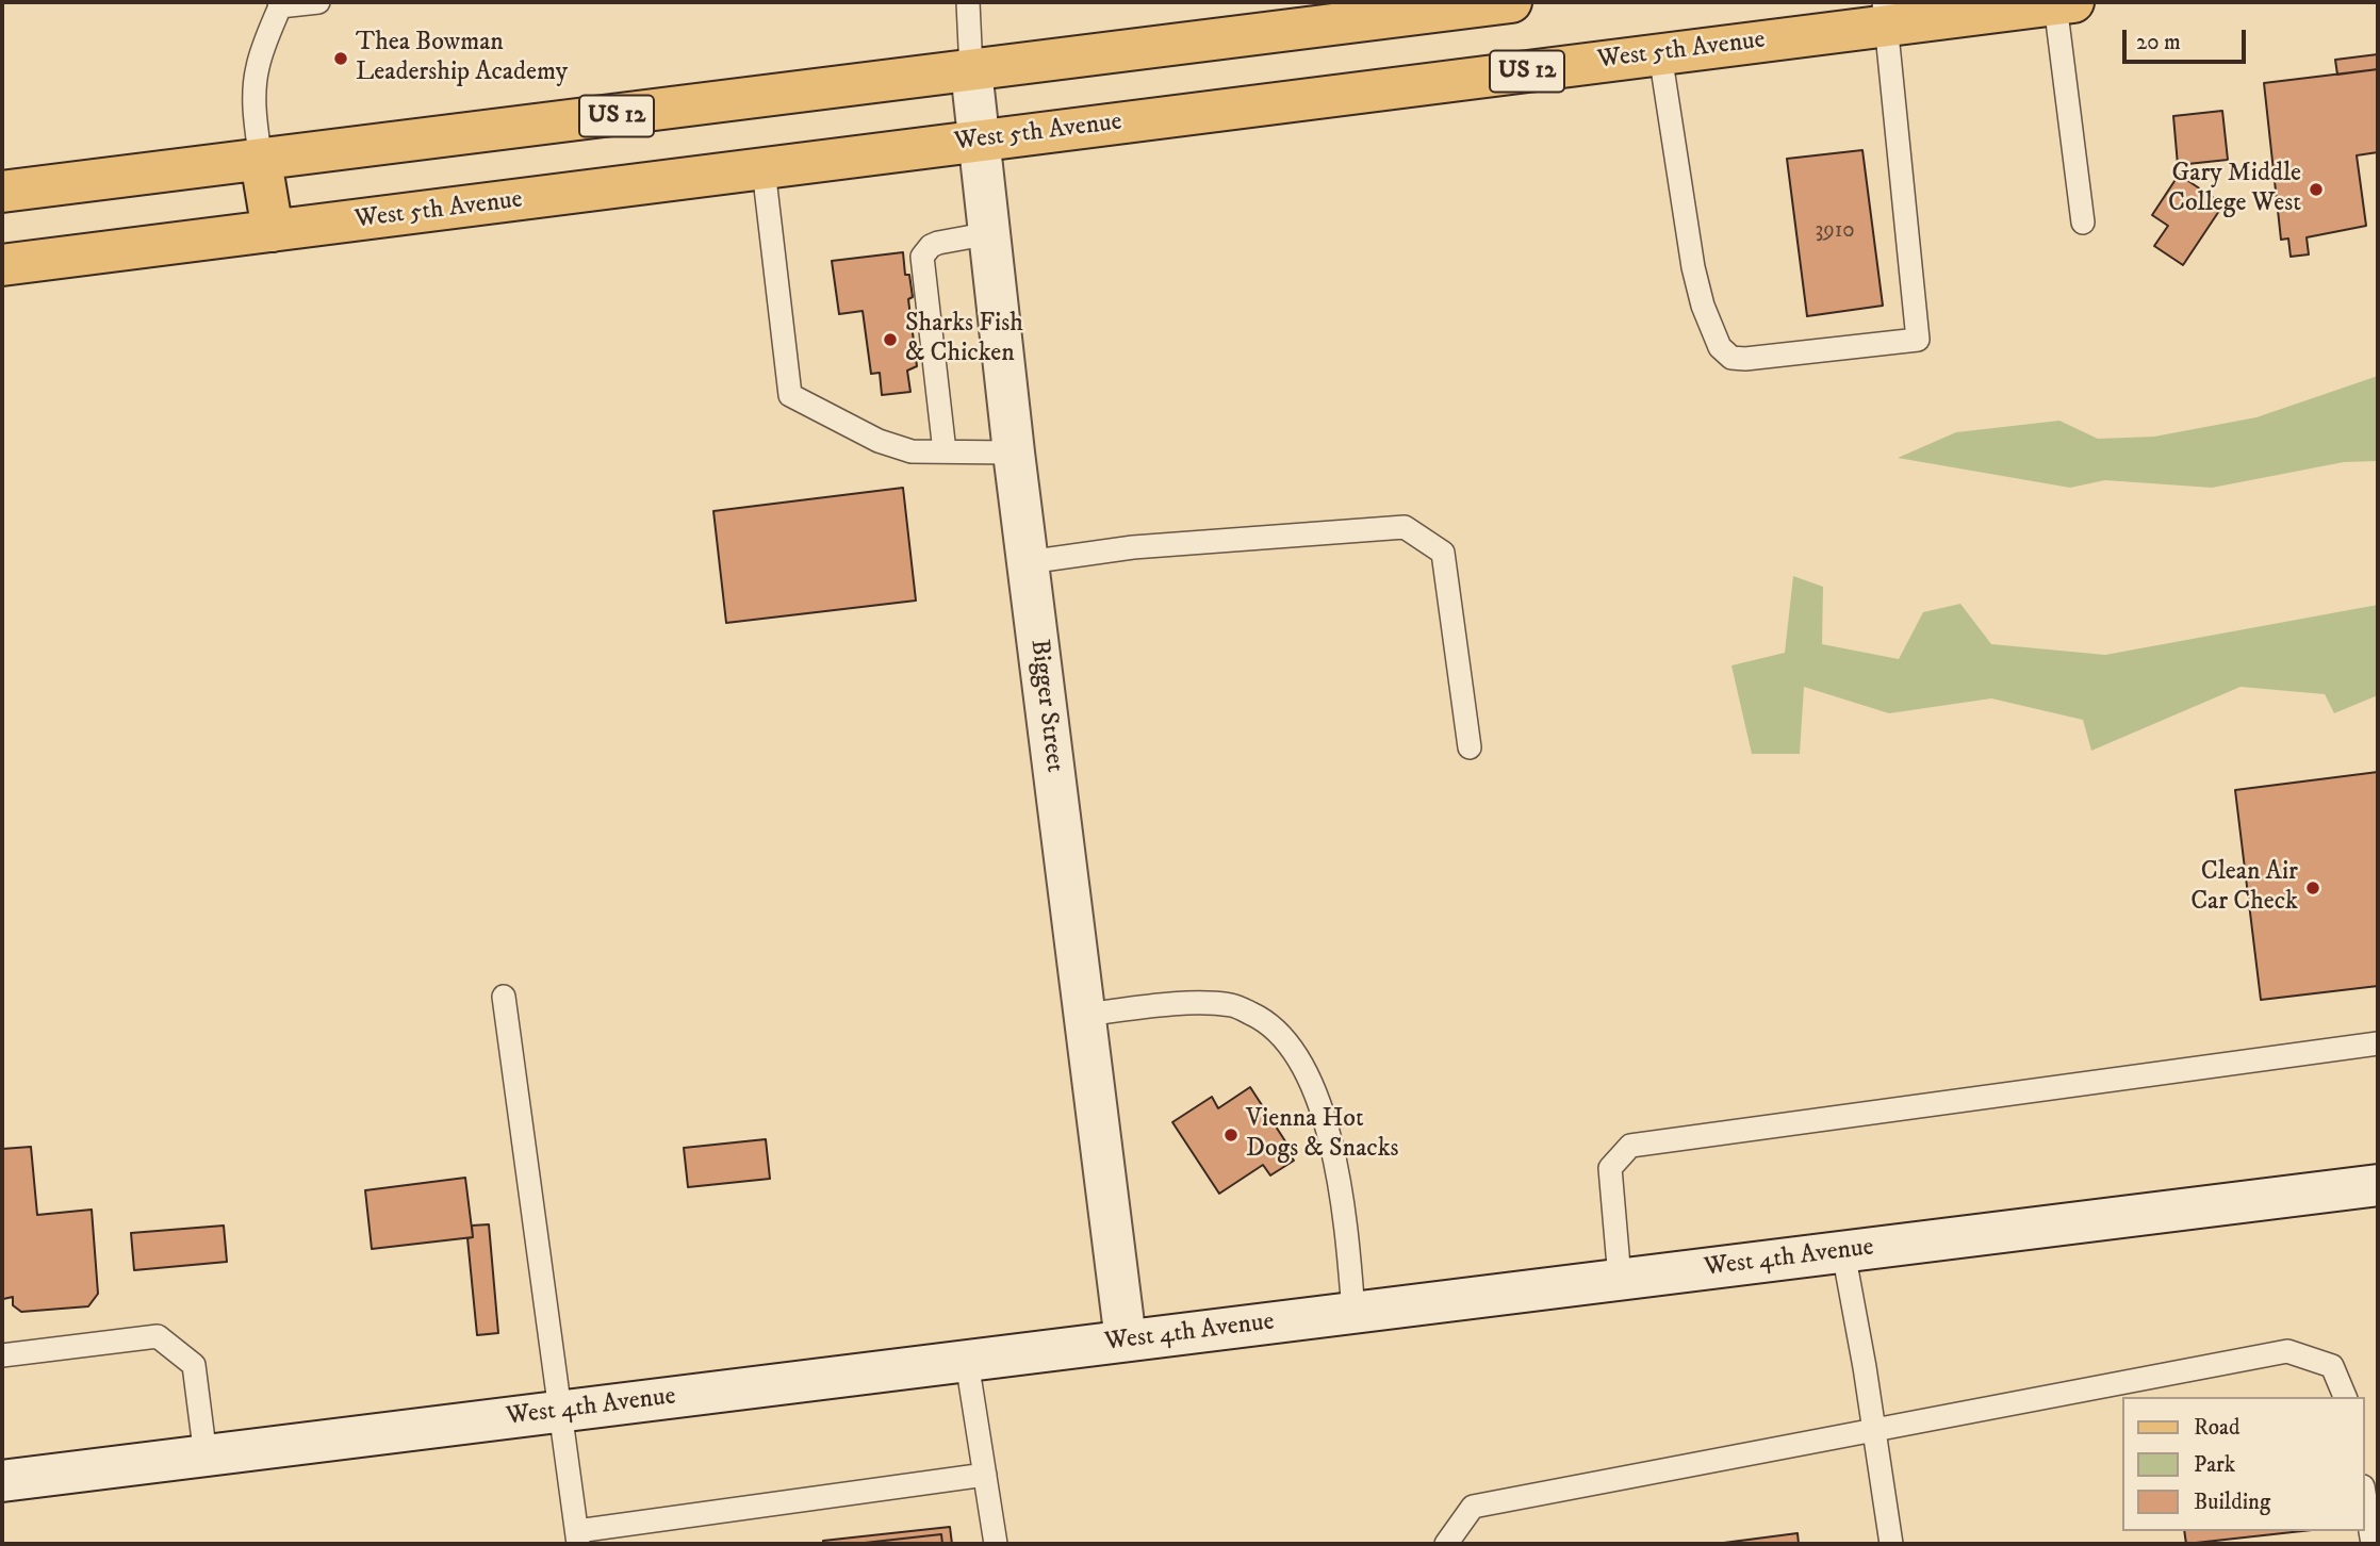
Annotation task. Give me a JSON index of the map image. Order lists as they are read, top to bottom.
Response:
{
  "streets": {
    "main road": [
      "West 5th Avenue",
      "US 12",
      "Bigger Street",
      "West 4th Avenue"
    ]
  },
  "crossings": [
    ["West 5th Avenue", "Bigger Street"],
    ["US 12", "Bigger Street"],
    ["Bigger Street", "West 4th Avenue"]
  ],
  "places": [
    "Thea Bowman Leadership Academy",
    "Gary Middle College West",
    "Sharks Fish & Chicken",
    "Clean Air Car Check",
    "Vienna Hot Dogs & Snacks"
  ],
  "house_numbers": ["3910"],
  "legend": ["Road", "Park", "Building"],
  "scale_bar": "20 m"
}
